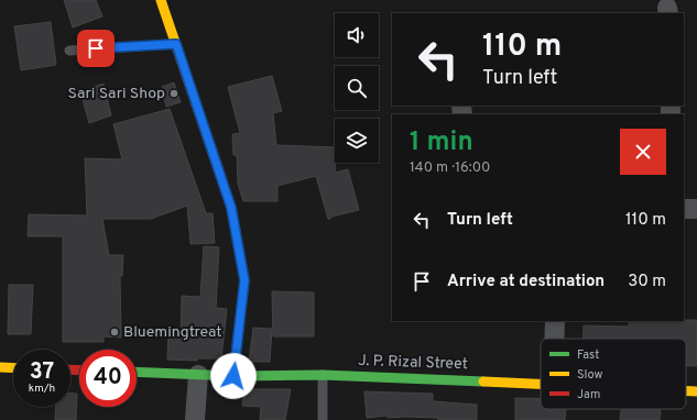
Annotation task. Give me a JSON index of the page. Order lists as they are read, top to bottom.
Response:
{
  "streets": {
    "main road": ["J. P. Rizal Street"]
  },
  "places": ["Sari Sari Shop", "Bluemingtreat"],
  "legend": ["Fast", "Slow", "Jam"],
  "page": {
    "turn": ["110 m", "Turn left"],
    "heading": ["1 min", "140 m · 16:00"],
    "list": [
      {
        "name": "Turn left",
        "value": "110 m"
      },
      {
        "name": "Arrive at destination",
        "value": "30 m"
      }
    ],
    "speed": "37 km/h",
    "limit": "40"
  }
}
